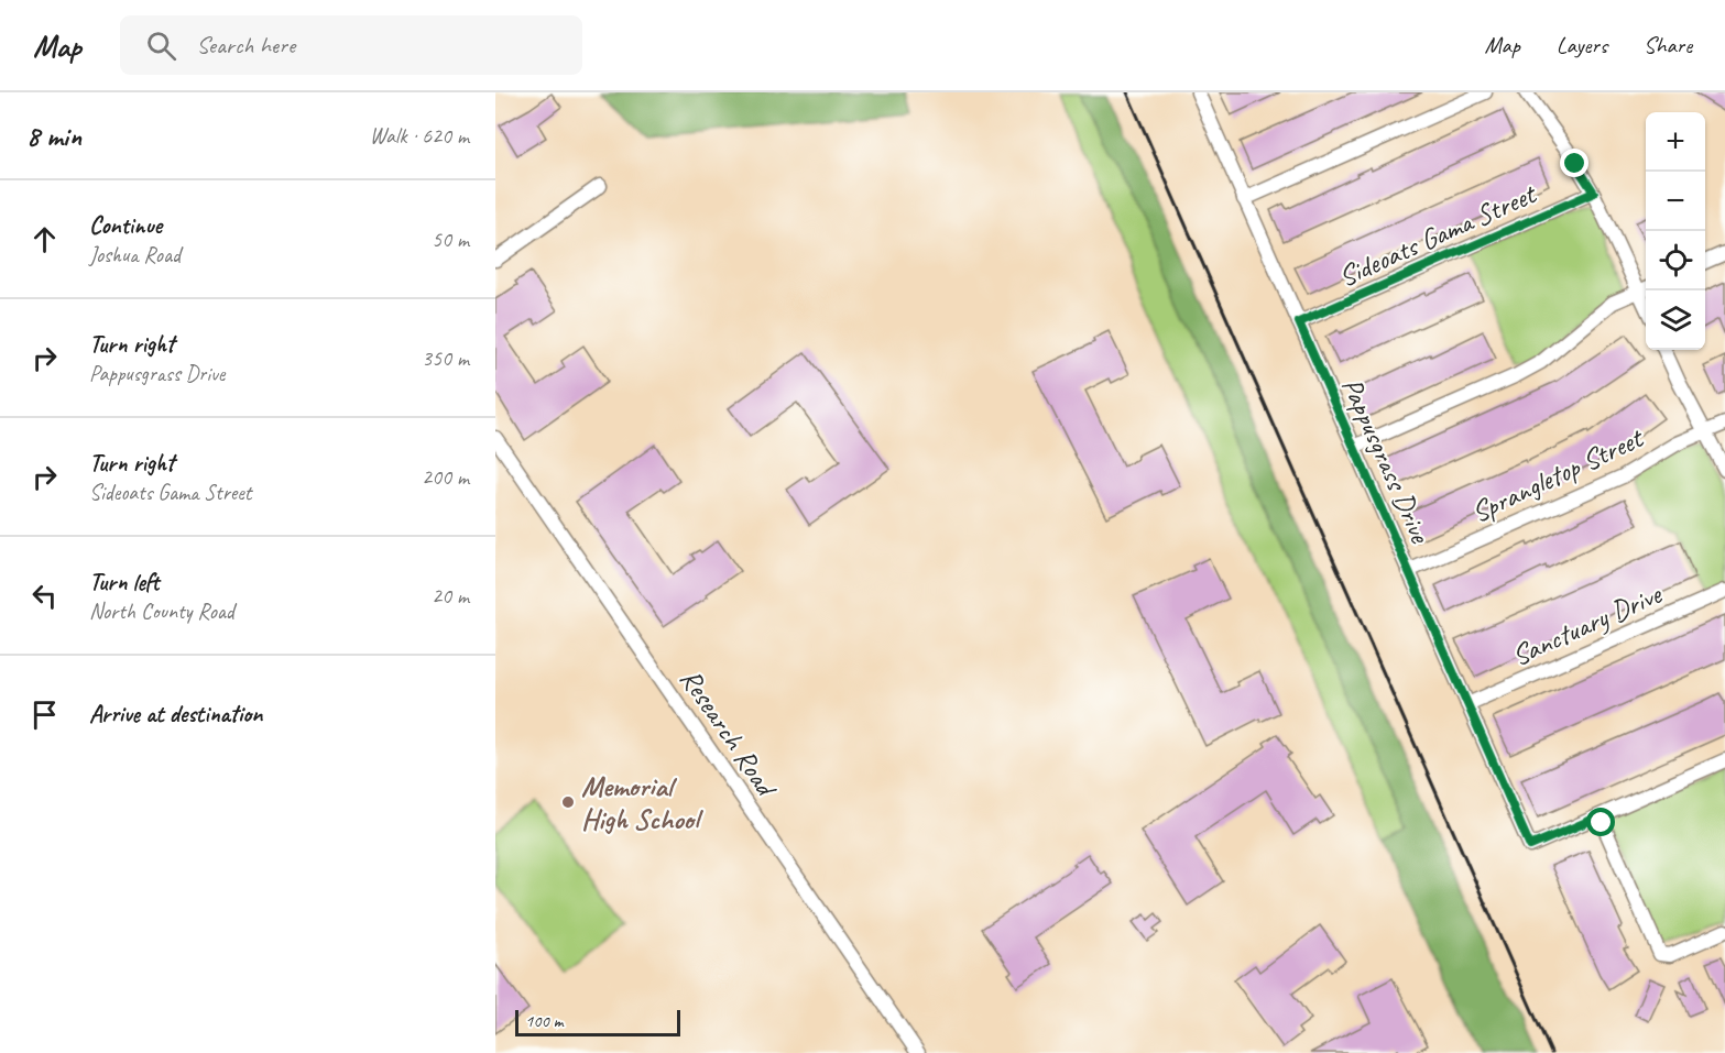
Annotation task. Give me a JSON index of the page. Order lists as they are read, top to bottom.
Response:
{
  "streets": {
    "street": [
      "Sideoats Gama Street",
      "Pappusgrass Drive",
      "Sprangletop Street",
      "Sanctuary Drive",
      "Research Road"
    ]
  },
  "crossings": [
    ["Sideoats Gama Street", "Pappusgrass Drive"],
    ["Pappusgrass Drive", "Sprangletop Street"],
    ["Pappusgrass Drive", "Sanctuary Drive"]
  ],
  "places": ["Memorial High School"],
  "scale_bar": "100 m",
  "page": {
    "header": "Map",
    "search": "Search here",
    "nav": ["Map", "Layers", "Share"],
    "heading": ["8 min", "Walk · 620 m"],
    "map_buttons": ["+", "−"],
    "list": [
      ["Continue", "Joshua Road", "50 m"],
      ["Turn right", "Pappusgrass Drive", "350 m"],
      ["Turn right", "Sideoats Gama Street", "200 m"],
      ["Turn left", "North County Road", "20 m"],
      "Arrive at destination"
    ],
    "scale": "100 m"
  }
}
